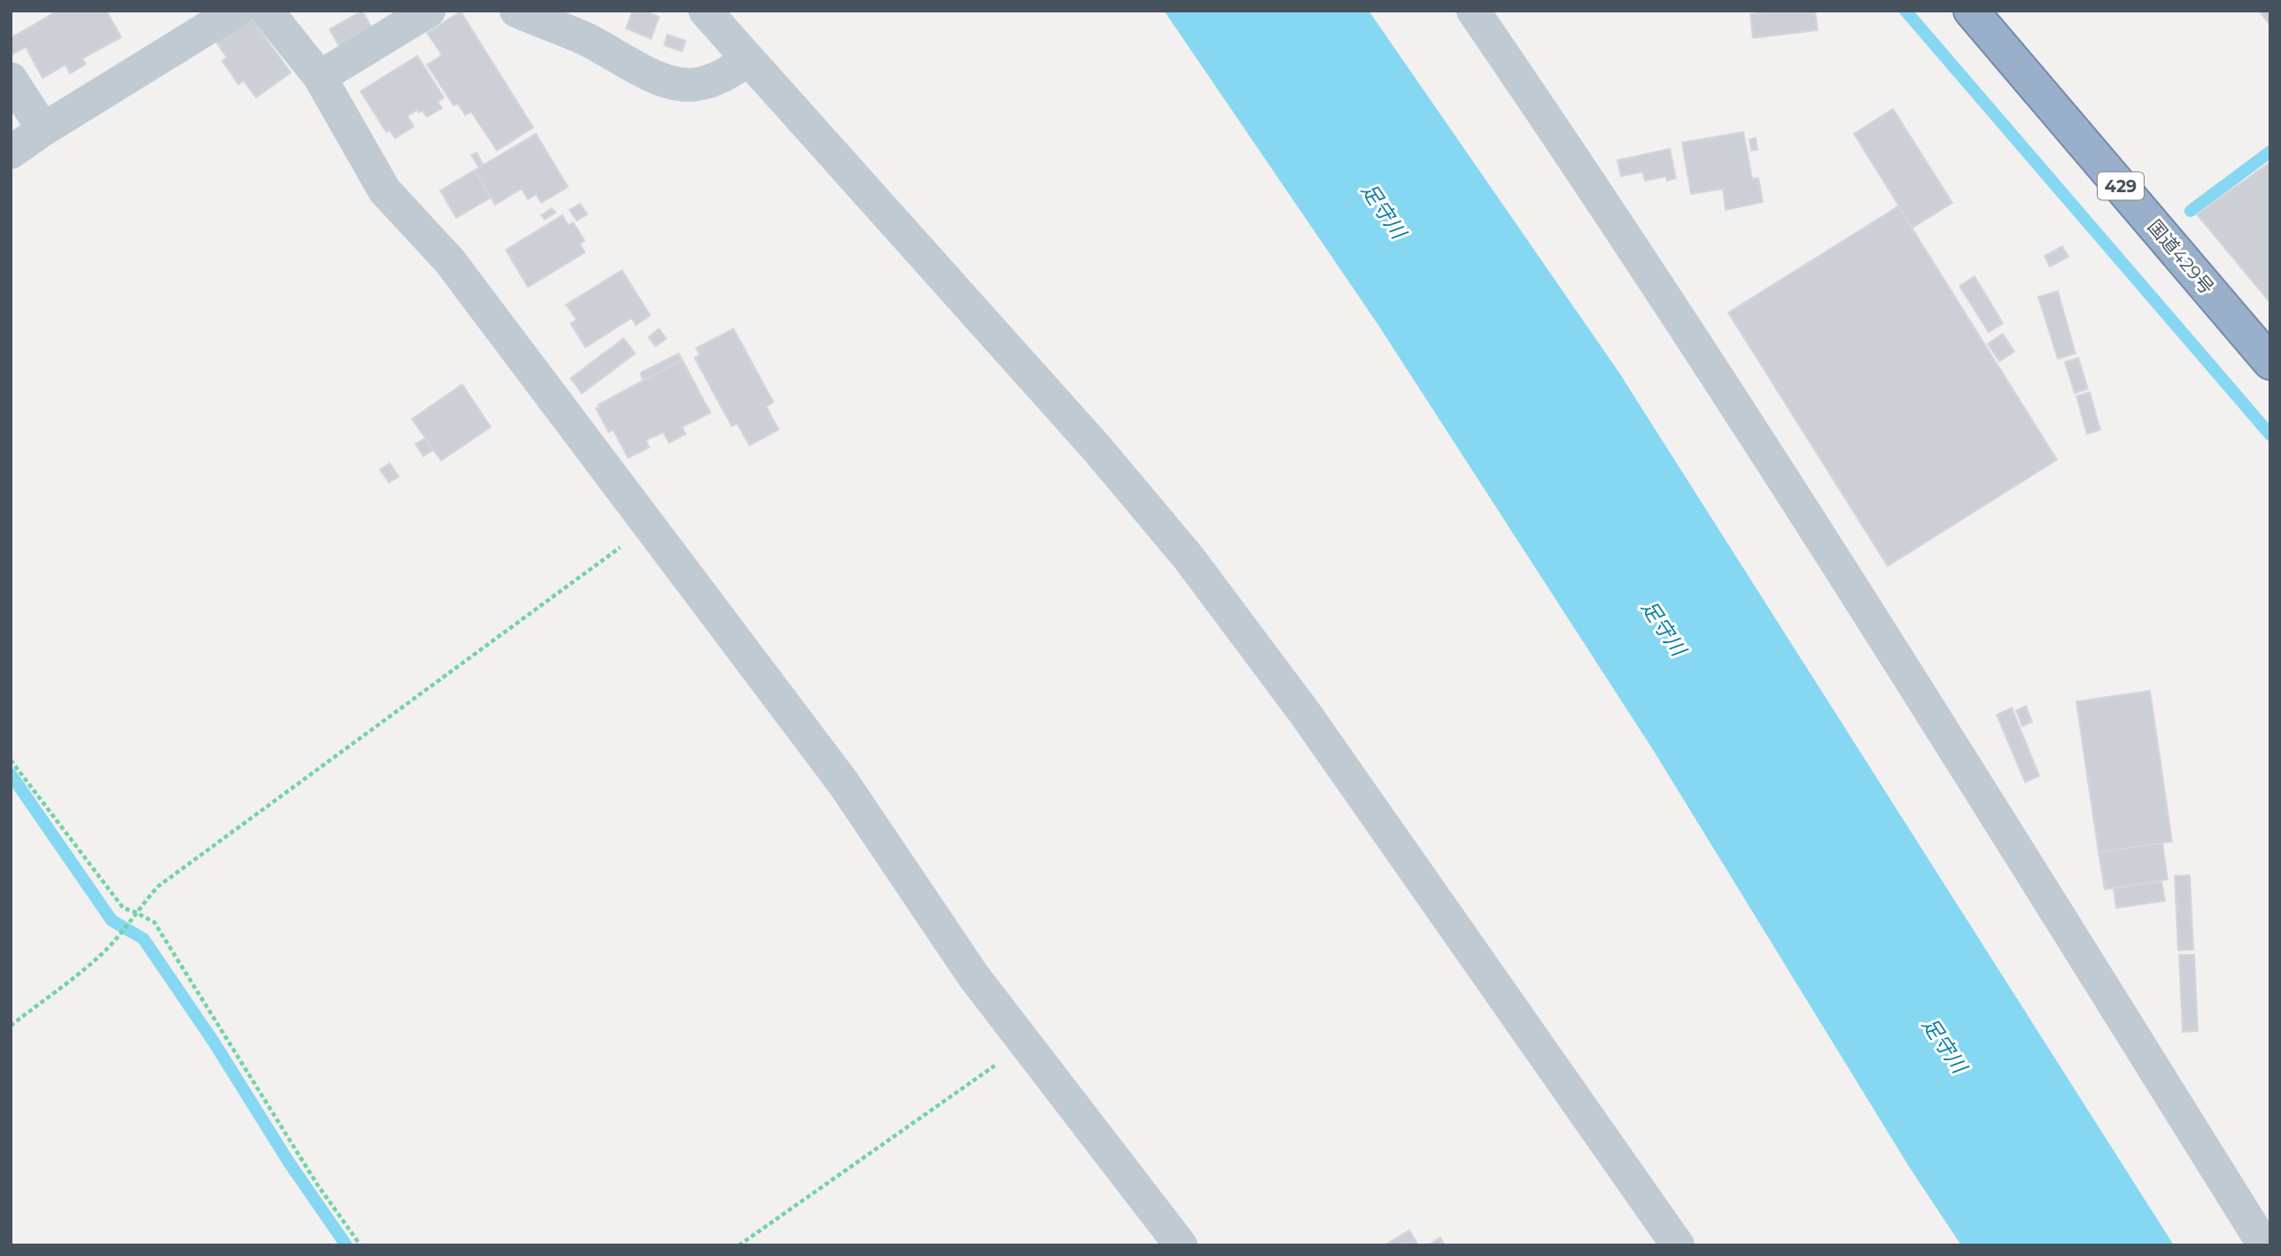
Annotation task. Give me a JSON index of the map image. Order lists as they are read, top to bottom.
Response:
{
  "streets": {
    "highway": ["429", "国道429号"]
  },
  "water": ["足守川"]
}
